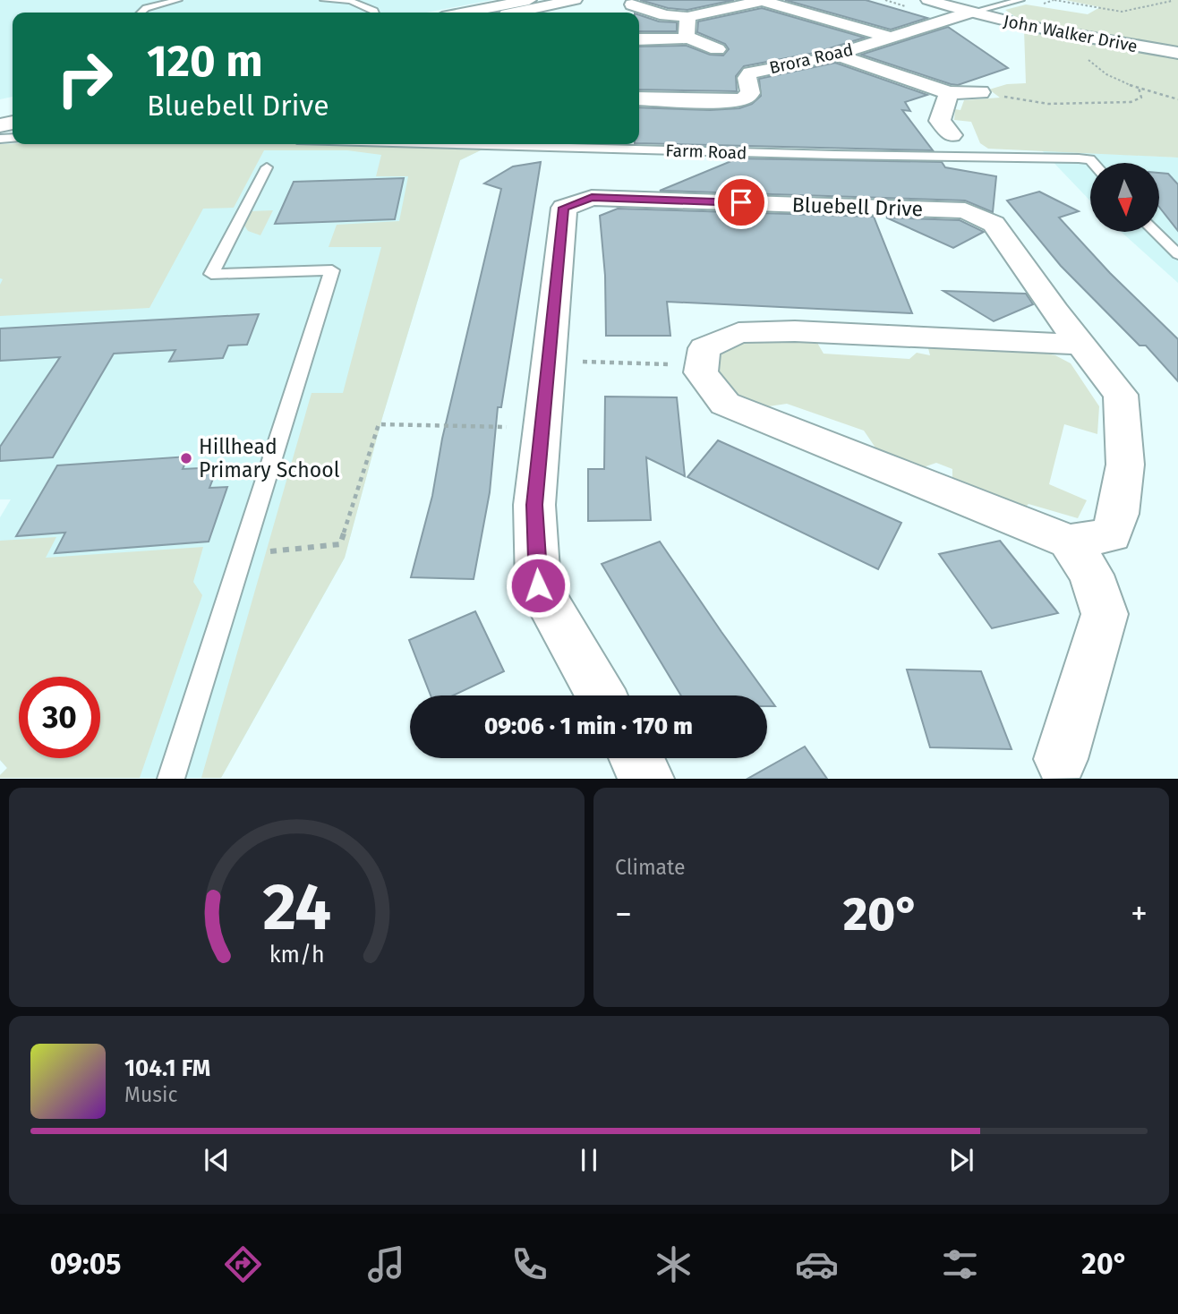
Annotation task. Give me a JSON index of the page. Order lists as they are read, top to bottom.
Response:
{
  "streets": {
    "street": ["John Walker Drive", "Brora Road", "Bluebell Drive"],
    "lane": ["Farm Road"]
  },
  "crossings": [
    ["John Walker Drive", "Brora Road"]
  ],
  "places": ["Hillhead Primary School"],
  "north": "bottom",
  "page": {
    "turn": ["120 m", "Bluebell Drive"],
    "limit": "30",
    "trip": "09:06 · 1 min · 170 m",
    "tile": "Climate",
    "heat": ["−", "20°", "+"],
    "song": ["104.1 FM", "Music"],
    "tabs": ["09:05", "20°"],
    "gauge": ["24", "km/h"]
  }
}
